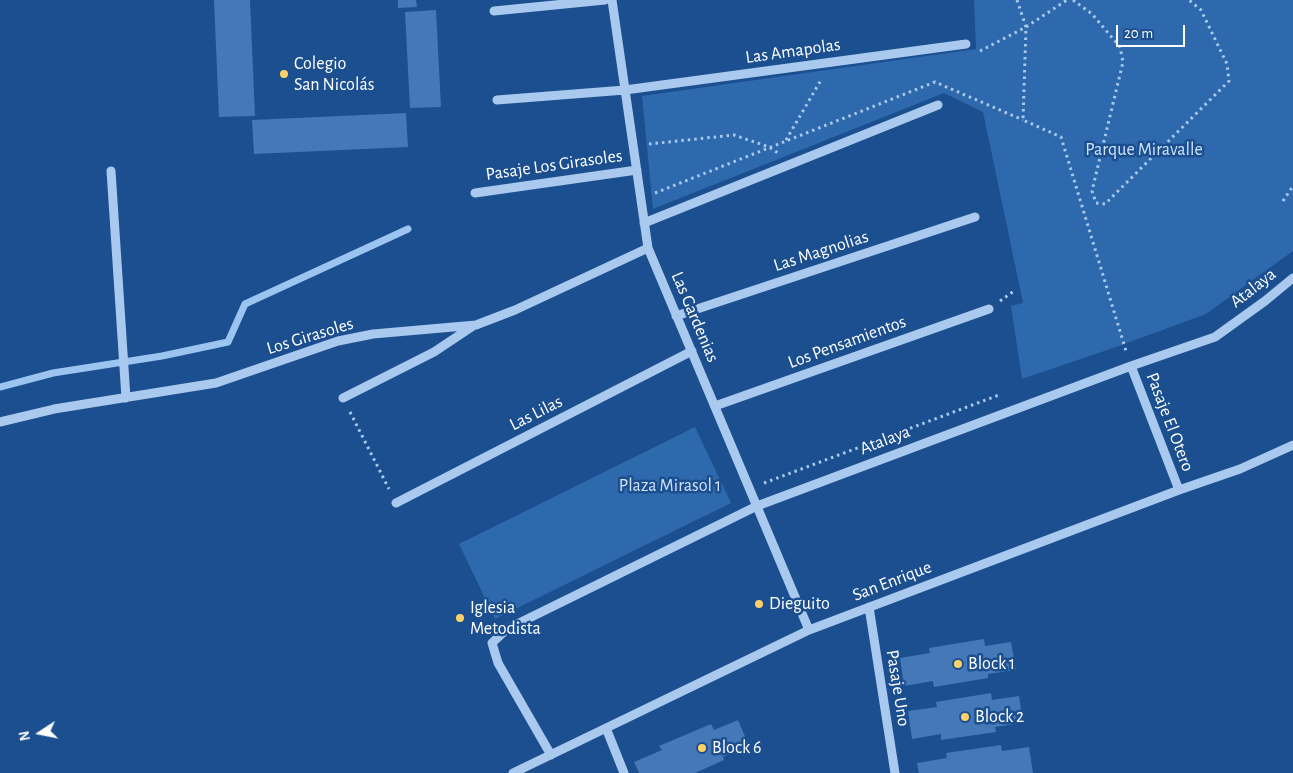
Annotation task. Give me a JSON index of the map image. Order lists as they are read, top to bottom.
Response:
{
  "streets": {
    "street": [
      "Las Amapolas",
      "Pasaje Los Girasoles",
      "Las Magnolias",
      "Atalaya",
      "Las Gardenias",
      "Los Girasoles",
      "Los Pensamientos",
      "Las Lilas",
      "Pasaje El Otero",
      "San Enrique",
      "Pasaje Uno"
    ]
  },
  "crossings": [
    ["Las Amapolas", "Las Gardenias"],
    ["Pasaje Los Girasoles", "Las Gardenias"],
    ["Las Magnolias", "Las Gardenias"],
    ["Atalaya", "Las Gardenias"],
    ["Atalaya", "Pasaje El Otero"],
    ["Atalaya", "San Enrique"],
    ["Las Gardenias", "Los Girasoles"],
    ["Las Gardenias", "Los Pensamientos"],
    ["Las Gardenias", "Las Lilas"],
    ["Las Gardenias", "San Enrique"],
    ["Pasaje El Otero", "San Enrique"],
    ["San Enrique", "Pasaje Uno"]
  ],
  "parks": ["Parque Miravalle", "Plaza Mirasol 1"],
  "places": [
    "Colegio San Nicolás",
    "Dieguito",
    "Iglesia Metodista",
    "Block 1",
    "Block 2",
    "Block 6"
  ],
  "scale_bar": "20 m",
  "north": "left"
}
